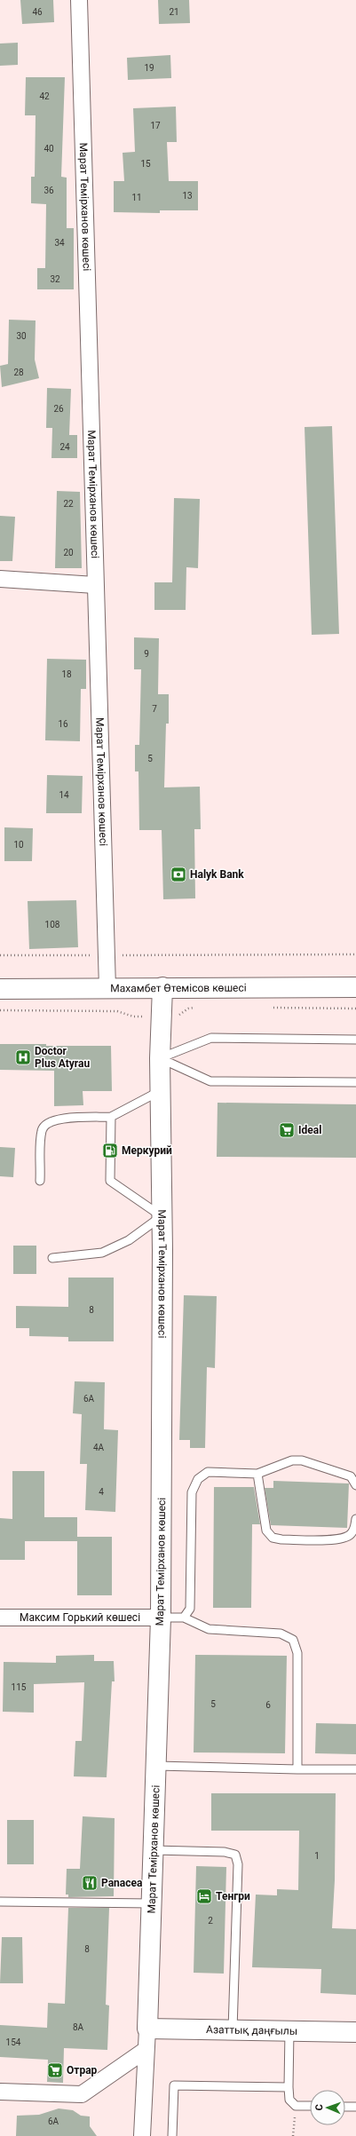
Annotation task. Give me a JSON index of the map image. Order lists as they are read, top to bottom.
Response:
{
  "streets": {
    "street": [
      "Марат Темірханов көшесі",
      "Махамбет Өтемісов көшесі",
      "Максим Горький көшесі",
      "Азаттық даңғылы"
    ]
  },
  "crossings": [
    ["Марат Темірханов көшесі", "Махамбет Өтемісов көшесі"],
    ["Марат Темірханов көшесі", "Максим Горький көшесі"],
    ["Марат Темірханов көшесі", "Азаттық даңғылы"]
  ],
  "places": {
    "bank": ["Halyk Bank"],
    "hospital": ["Doctor Plus Atyrau"],
    "supermarket": ["Ideal", "Отрар"],
    "fuel station": ["Меркурий"],
    "restaurant": ["Panacea"],
    "hotel": ["Тенгри"]
  },
  "house_numbers": [
    "46",
    "21",
    "19",
    "42",
    "17",
    "40",
    "15",
    "36",
    "13",
    "11",
    "34",
    "32",
    "30",
    "28",
    "26",
    "24",
    "22",
    "20",
    "9",
    "18",
    "7",
    "16",
    "5",
    "14",
    "10",
    "108",
    "8",
    "6А",
    "4А",
    "4",
    "115",
    "5",
    "6",
    "1",
    "2",
    "8",
    "8А",
    "154",
    "6А"
  ],
  "north": "left"
}
